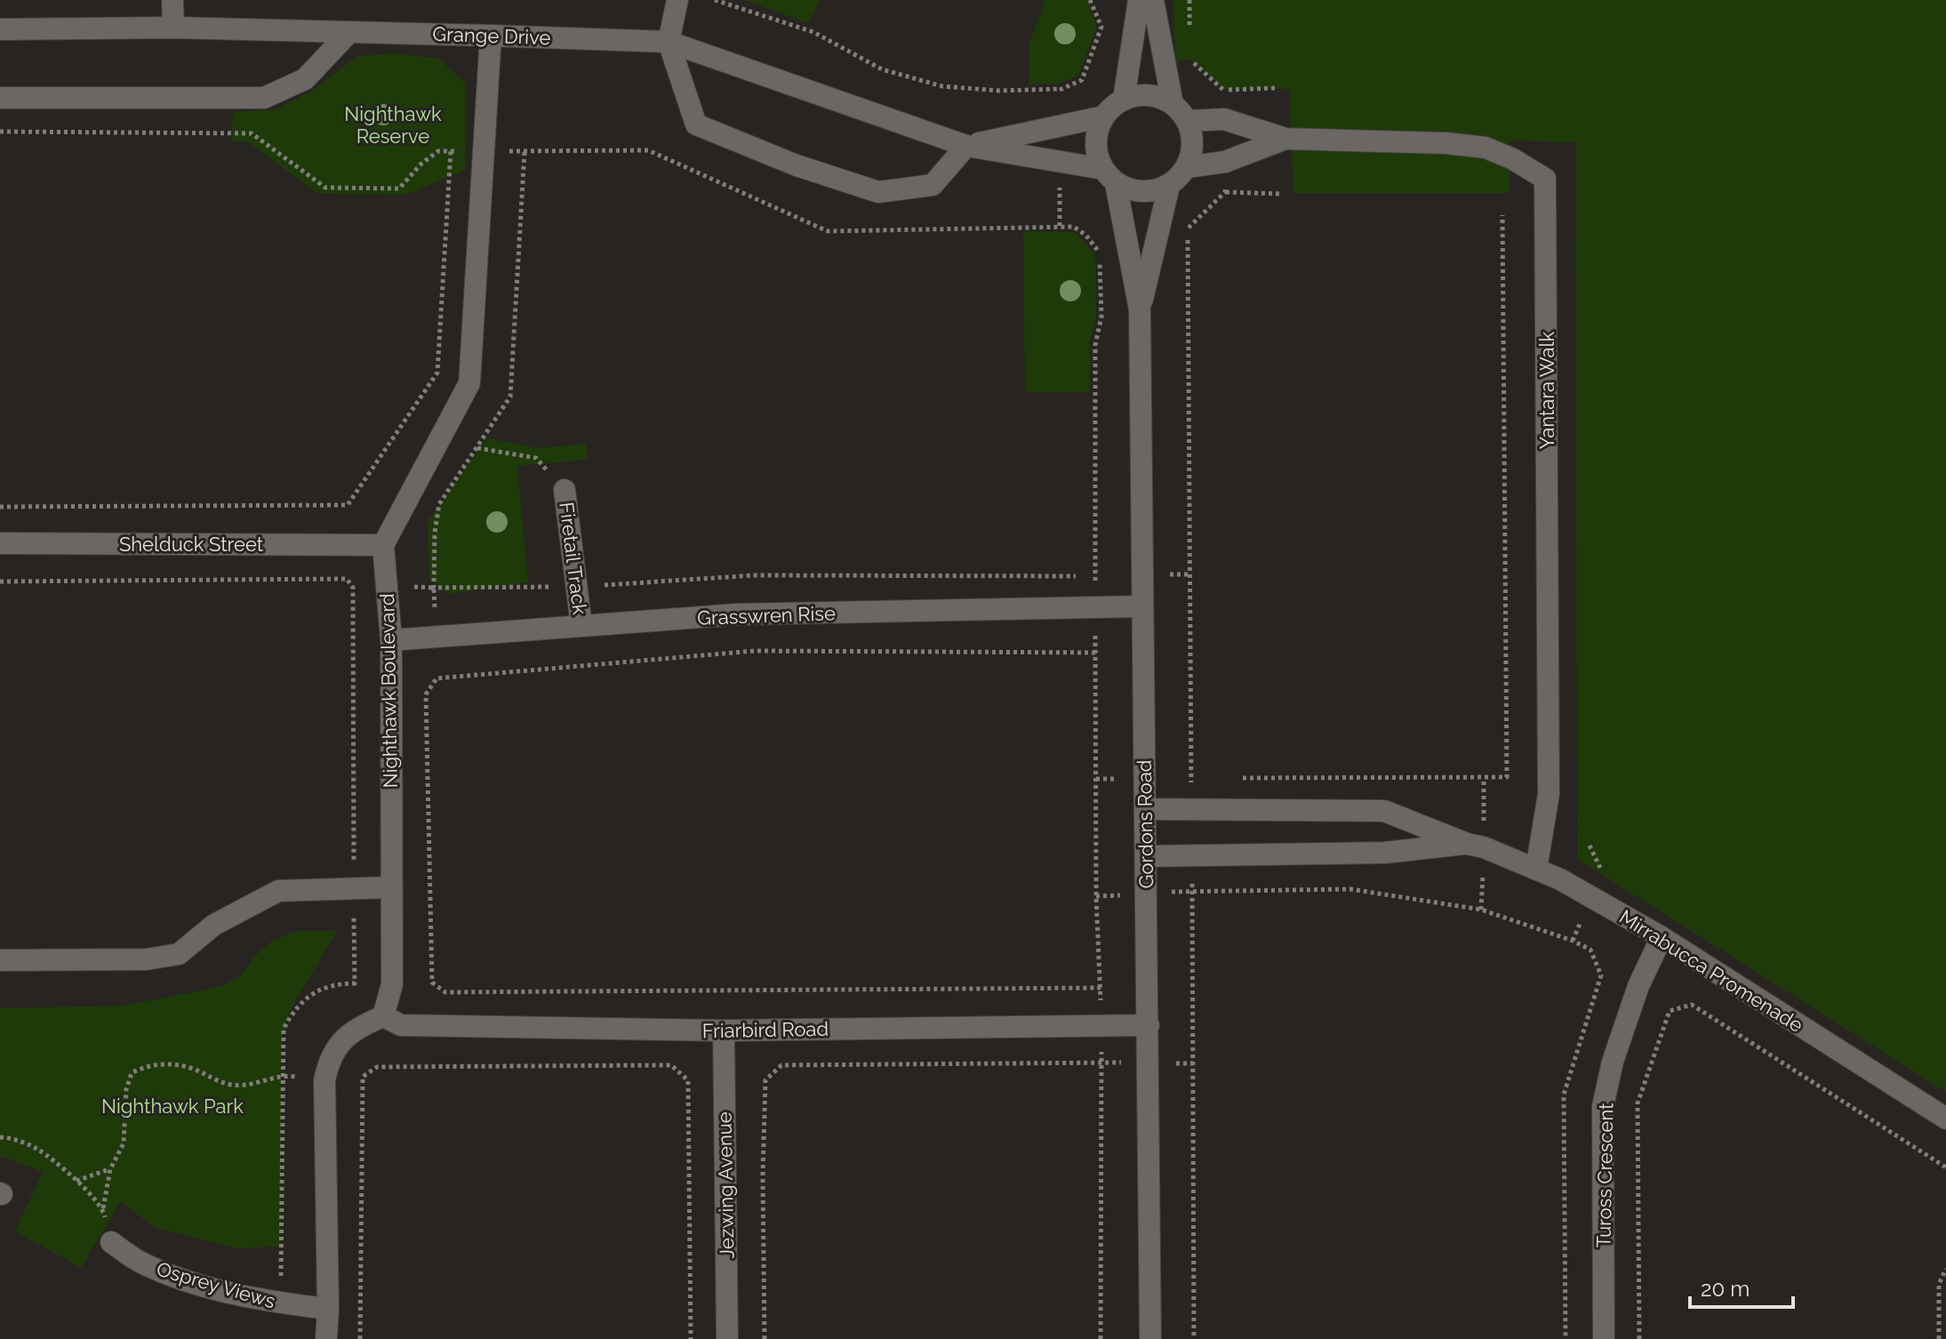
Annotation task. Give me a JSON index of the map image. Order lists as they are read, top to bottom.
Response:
{
  "streets": {
    "street": [
      "Grange Drive",
      "Yantara Walk",
      "Shelduck Street",
      "Firetail Track",
      "Grasswren Rise",
      "Nighthawk Boulevard",
      "Gordons Road",
      "Mirrabucca Promenade",
      "Friarbird Road",
      "Tuross Crescent",
      "Jezwing Avenue",
      "Osprey Views"
    ]
  },
  "crossings": [
    ["Grange Drive", "Yantara Walk"],
    ["Grange Drive", "Gordons Road"],
    ["Yantara Walk", "Gordons Road"],
    ["Yantara Walk", "Mirrabucca Promenade"],
    ["Shelduck Street", "Nighthawk Boulevard"],
    ["Firetail Track", "Grasswren Rise"],
    ["Grasswren Rise", "Nighthawk Boulevard"],
    ["Grasswren Rise", "Gordons Road"],
    ["Nighthawk Boulevard", "Friarbird Road"],
    ["Gordons Road", "Mirrabucca Promenade"],
    ["Gordons Road", "Friarbird Road"],
    ["Mirrabucca Promenade", "Tuross Crescent"],
    ["Friarbird Road", "Jezwing Avenue"]
  ],
  "parks": ["Nighthawk Reserve", "Nighthawk Park"],
  "scale_bar": "20 m"
}
